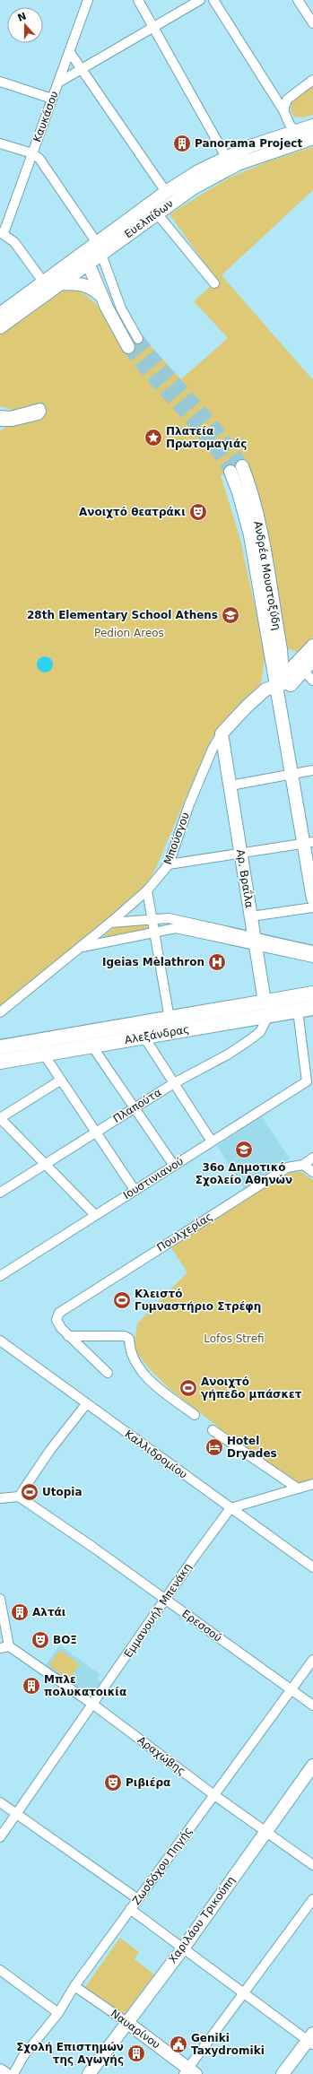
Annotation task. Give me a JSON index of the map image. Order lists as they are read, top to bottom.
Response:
{
  "streets": {
    "main road": ["Αλεξάνδρας"],
    "street": [
      "Καυκάσου",
      "Ευελπίδων",
      "Ανδρέα Μουστοξύδη",
      "Μπούσγου",
      "Αρ. Βραΐλα",
      "Πλαπούτα",
      "Ιουστινιανού",
      "Πουλχερίας",
      "Καλλιδρομίου",
      "Εμμανουήλ Μπενάκη",
      "Ερεσσού",
      "Αραχώβης",
      "Ζωοδόχου Πηγής",
      "Χαριλάου Τρικούπη",
      "Ναυαρίνου"
    ]
  },
  "crossings": [
    ["Ανδρέα Μουστοξύδη", "Μπούσγου"],
    ["Μπούσγου", "Αρ. Βραΐλα"],
    ["Αρ. Βραΐλα", "Αλεξάνδρας"],
    ["Αλεξάνδρας", "Πλαπούτα"],
    ["Καλλιδρομίου", "Εμμανουήλ Μπενάκη"],
    ["Εμμανουήλ Μπενάκη", "Ερεσσού"],
    ["Εμμανουήλ Μπενάκη", "Αραχώβης"],
    ["Ερεσσού", "Ζωοδόχου Πηγής"],
    ["Αραχώβης", "Ζωοδόχου Πηγής"],
    ["Αραχώβης", "Χαριλάου Τρικούπη"],
    ["Ζωοδόχου Πηγής", "Ναυαρίνου"],
    ["Χαριλάου Τρικούπη", "Ναυαρίνου"]
  ],
  "parks": ["Pedion Areos", "Lofos Strefi"],
  "places": {
    "building": [
      "Panorama Project",
      "Αλτάι",
      "Μπλε πολυκατοικία",
      "Σχολή Επιστημών της Αγωγής"
    ],
    "place": ["Πλατεία Πρωτομαγιάς"],
    "theatre": ["Ανοιχτό θεατράκι", "ΒΟΞ", "Ριβιέρα"],
    "school or university": ["28th Elementary School Athens", "36ο Δημοτικό Σχολείο Αθηνών"],
    "hospital": ["Igeias Mèlathron"],
    "sports": ["Κλειστό Γυμναστήριο Στρέφη", "Ανοιχτό γήπεδο μπάσκετ", "Utopia"],
    "hotel": ["Hotel Dryades"],
    "public building": ["Geniki Taxydromiki"]
  },
  "north": "top"
}
